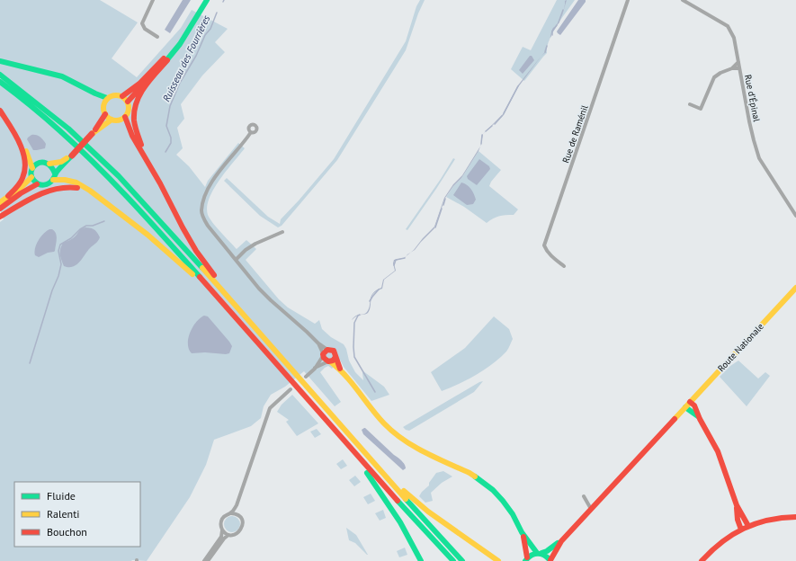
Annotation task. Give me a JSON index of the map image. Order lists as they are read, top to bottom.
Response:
{
  "streets": {
    "main road": ["Route Nationale"],
    "street": ["Rue d’Épinal", "Rue de Raménil"]
  },
  "water": ["Ruisseau des Fourrières"],
  "legend": ["Fluide", "Ralenti", "Bouchon"]
}
